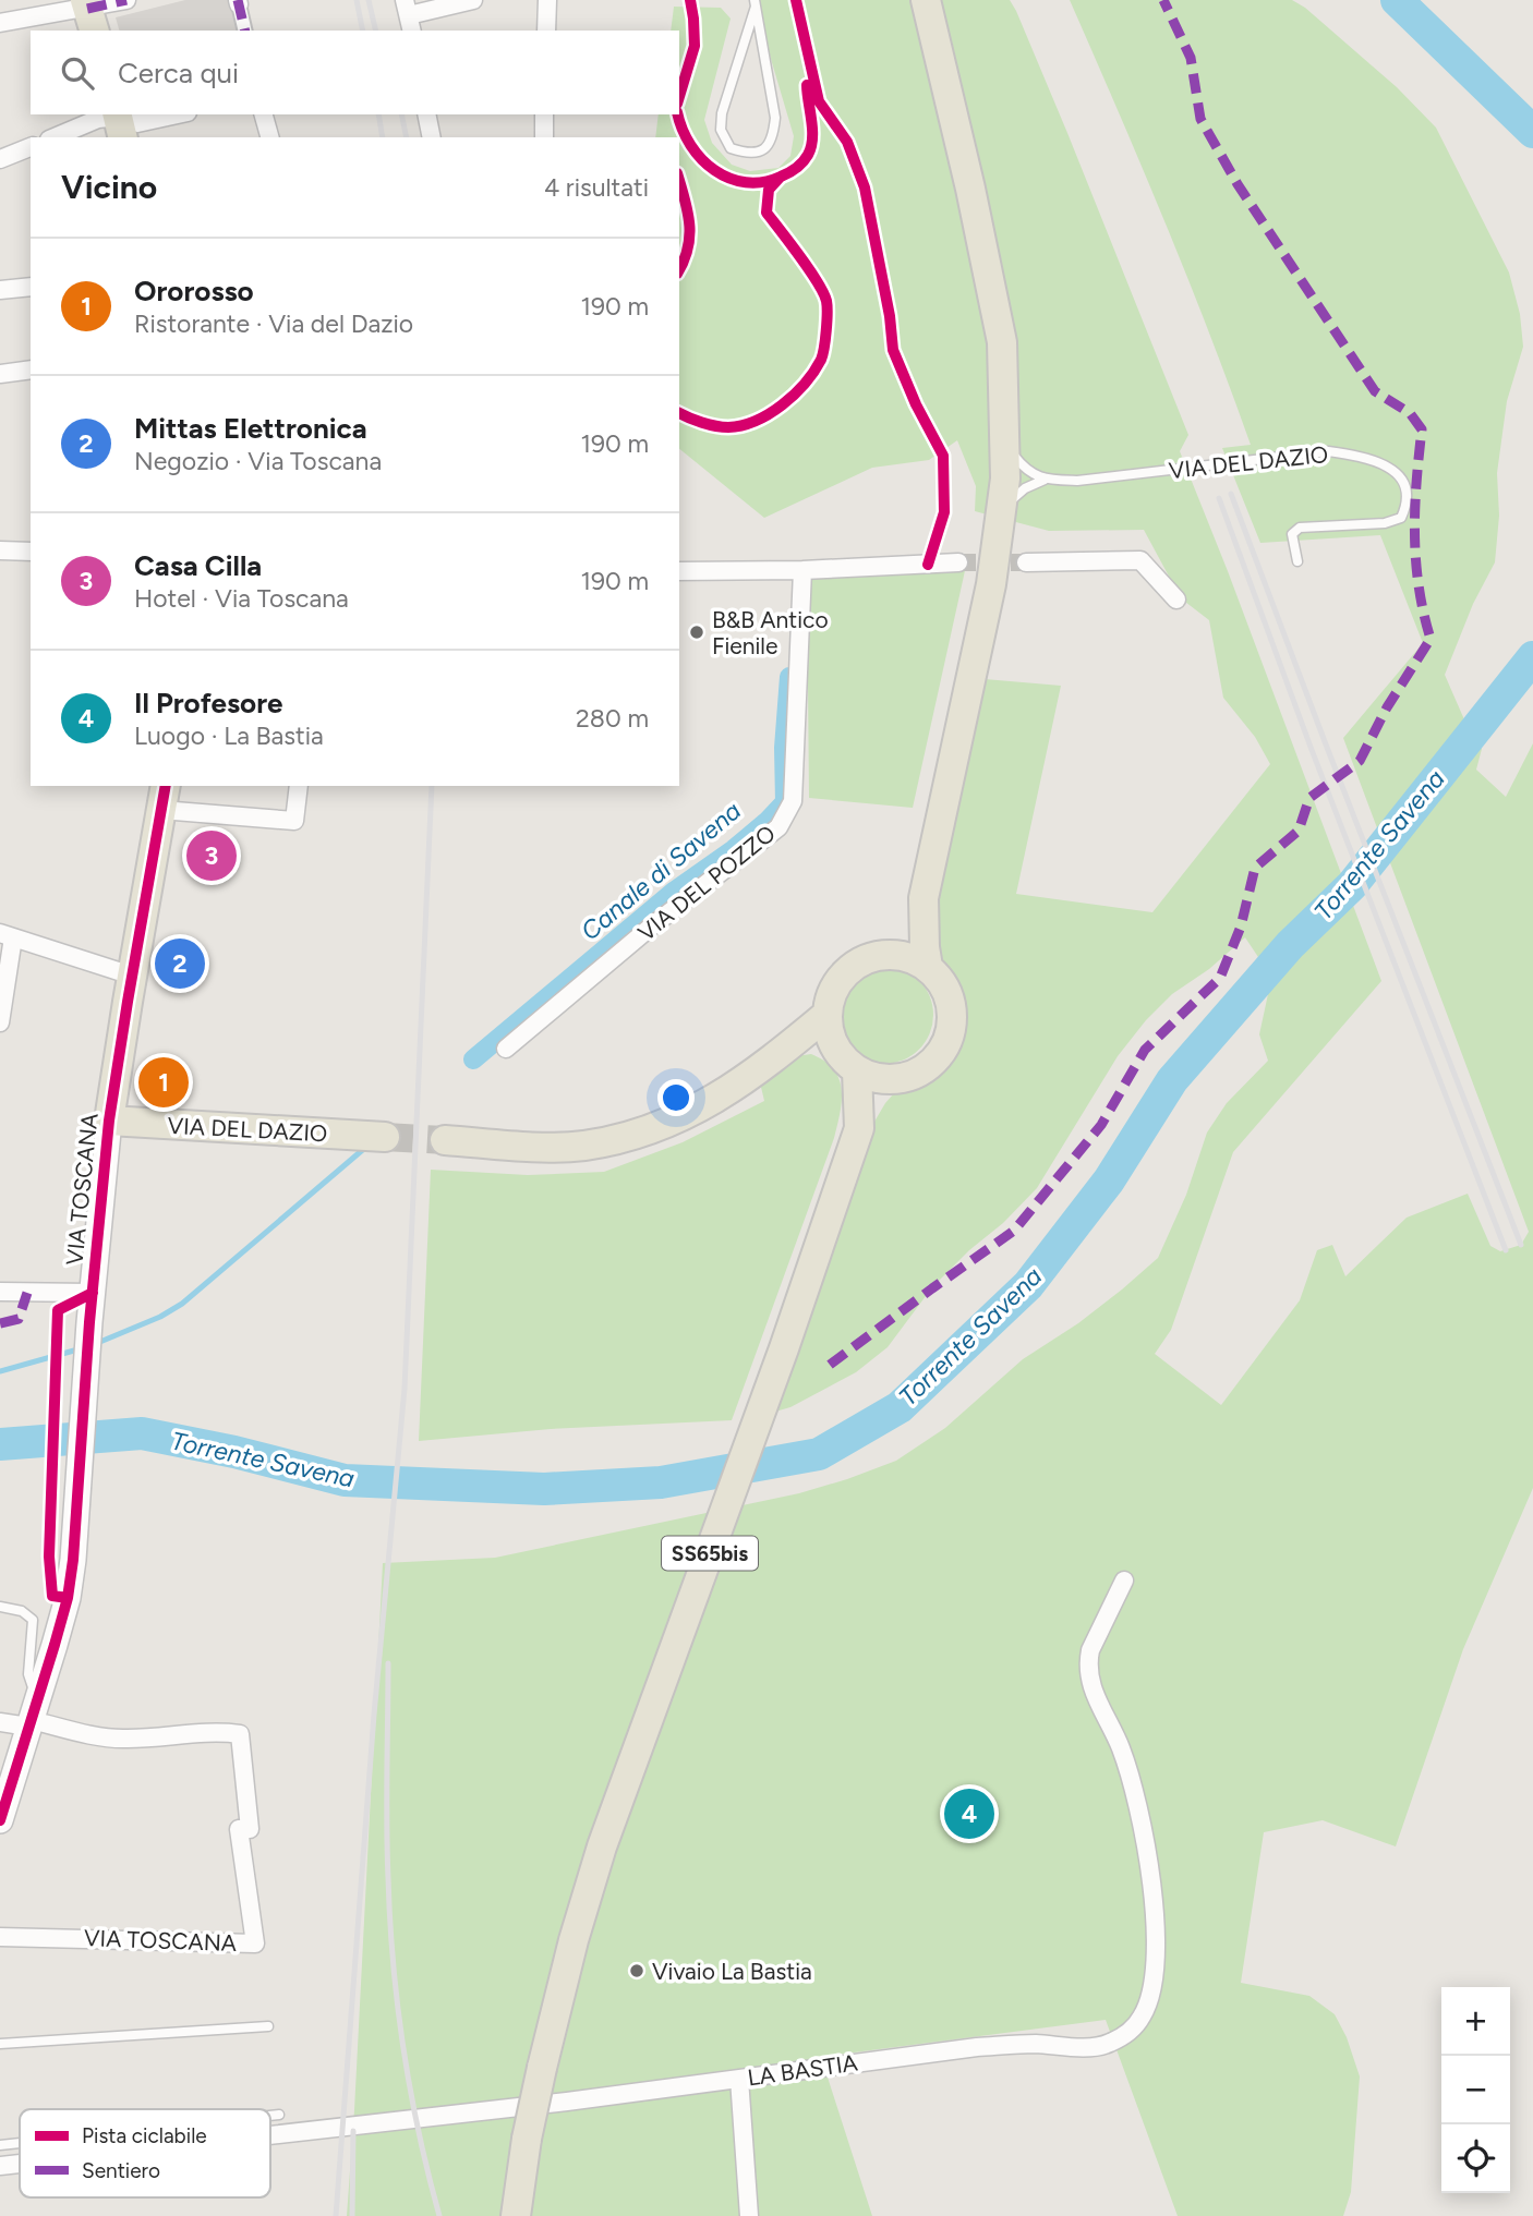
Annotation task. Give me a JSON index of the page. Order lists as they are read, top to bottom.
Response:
{
  "streets": {
    "main road": ["VIA DEL DAZIO", "VIA TOSCANA", "SS65bis"],
    "street": ["VIA DEL POZZO", "LA BASTIA"]
  },
  "crossings": [
    ["VIA DEL DAZIO", "VIA TOSCANA"]
  ],
  "water": ["Torrente Savena", "Canale di Savena"],
  "places": ["B&B Antico Fienile", "Vivaio La Bastia"],
  "legend": ["Pista ciclabile", "Sentiero"],
  "page": {
    "search": "Cerca qui",
    "heading": ["Vicino", "4 risultati"],
    "list": [
      {
        "mark": "1",
        "name": "Ororosso",
        "note": "Ristorante · Via del Dazio",
        "value": "190 m"
      },
      {
        "mark": "2",
        "name": "Mittas Elettronica",
        "note": "Negozio · Via Toscana",
        "value": "190 m"
      },
      {
        "mark": "3",
        "name": "Casa Cilla",
        "note": "Hotel · Via Toscana",
        "value": "190 m"
      },
      {
        "mark": "4",
        "name": "Il Profesore",
        "note": "Luogo · La Bastia",
        "value": "280 m"
      }
    ],
    "pins": [
      "3",
      "2",
      "1",
      "4"
    ],
    "map_buttons": ["+", "−"]
  }
}
